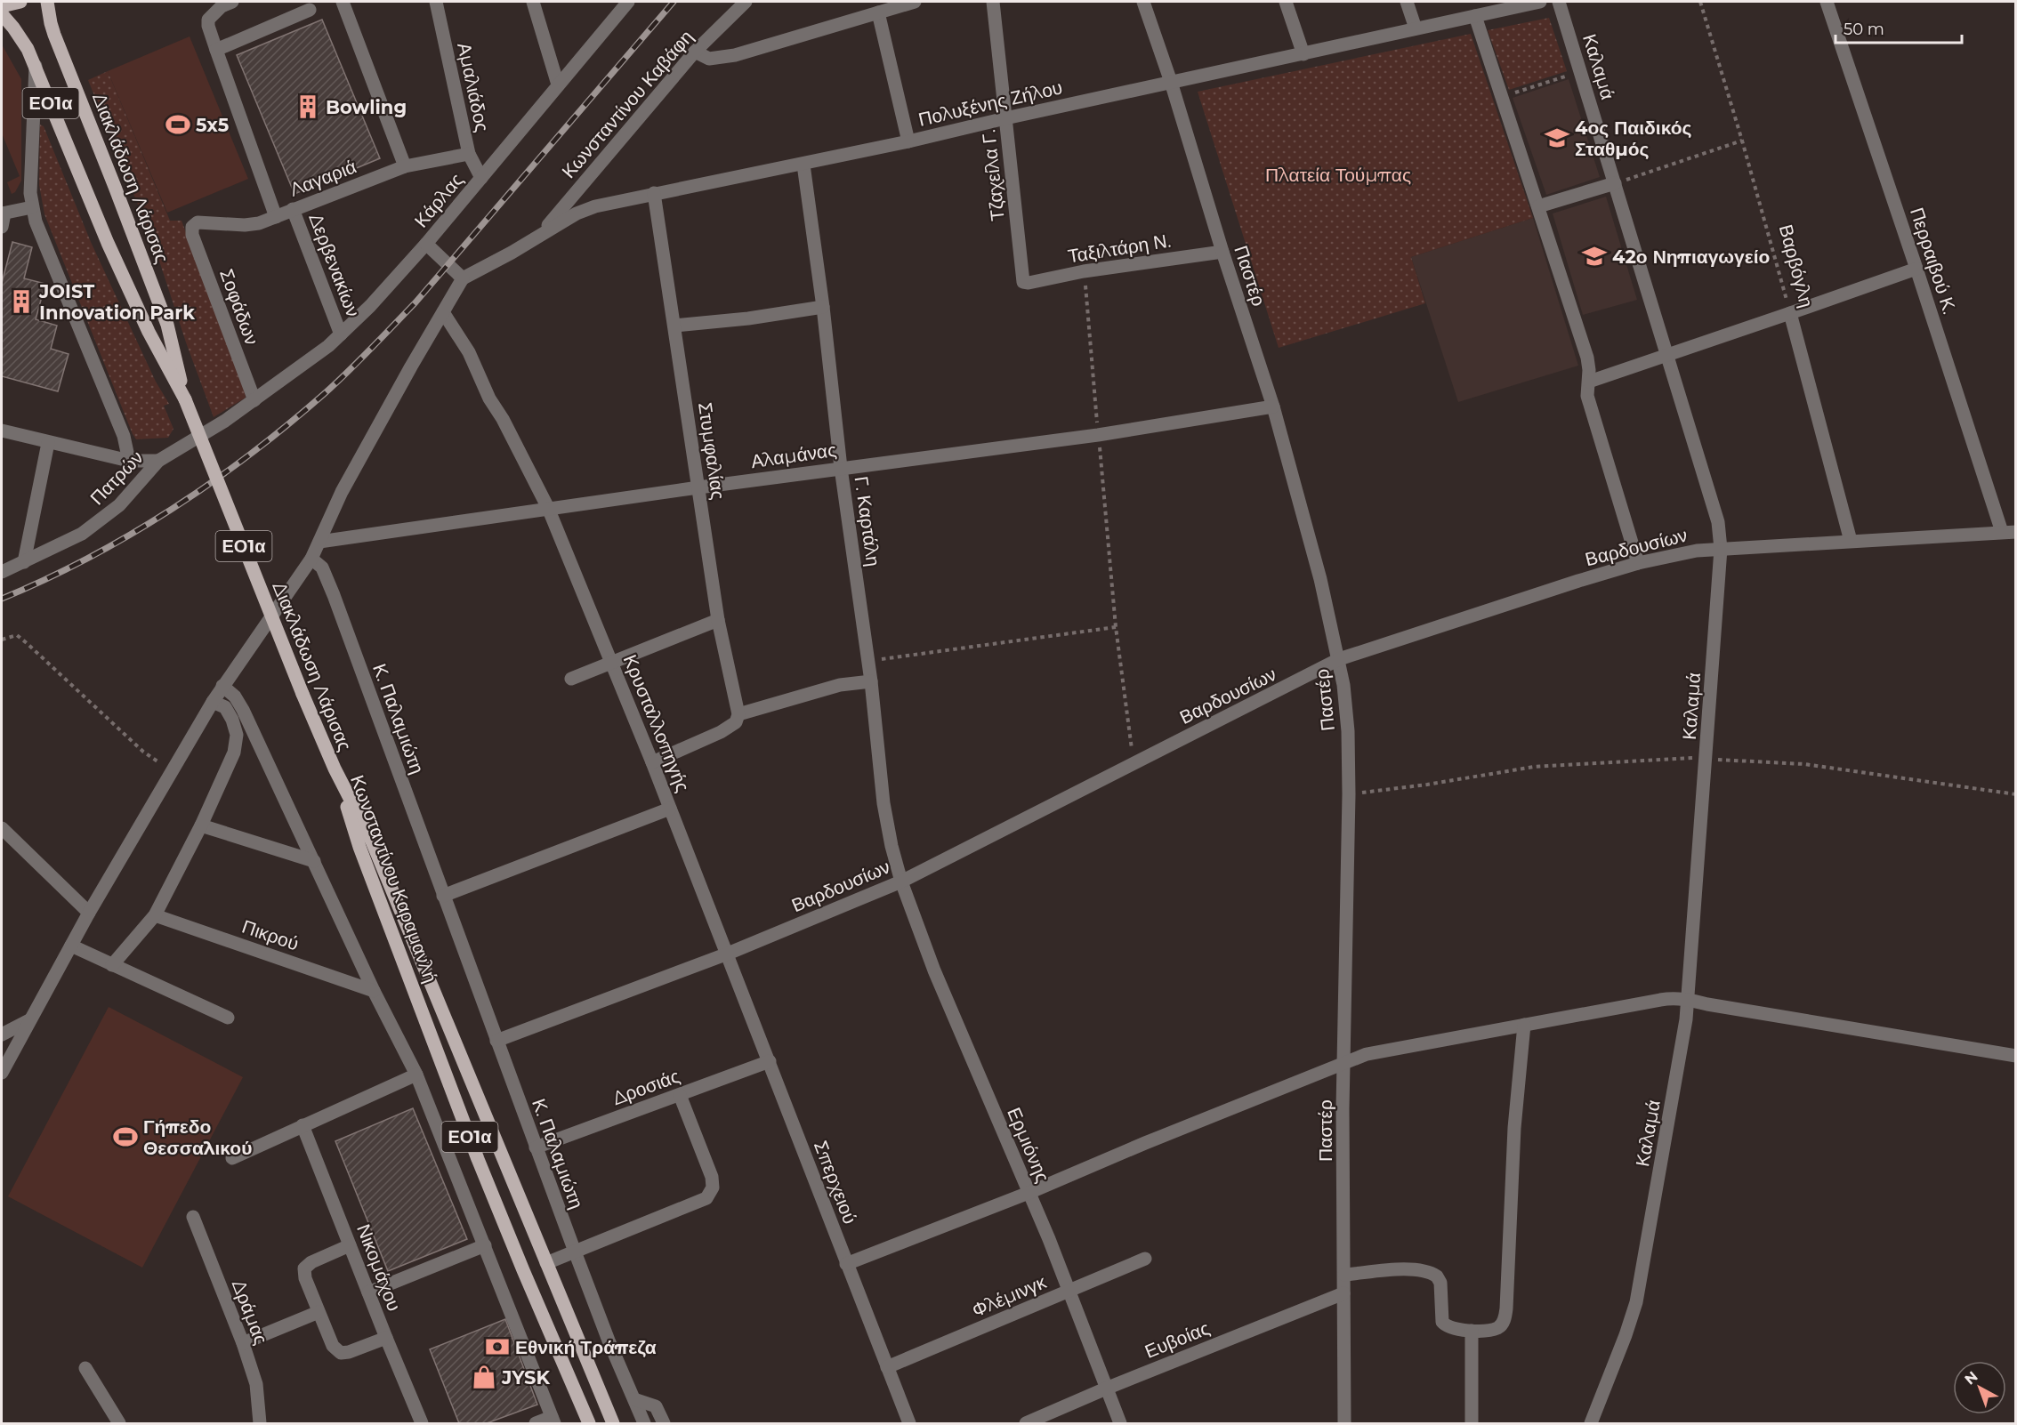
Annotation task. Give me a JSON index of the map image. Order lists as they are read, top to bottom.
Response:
{
  "streets": {
    "main road": ["ΕΟ1α", "Διακλάδωση Λάρισας", "Κωνσταντίνου Καραμανλή"],
    "street": [
      "Καλαμά",
      "Αμαλιάδος",
      "Πολυξένης Ζήλου",
      "Κωνσταντίνου Καβάφη",
      "Τζαχείλα Γ.",
      "Λαγαριά",
      "Κάρλας",
      "Ταξιλτάρη Ν.",
      "Περραιβού Κ.",
      "Δερβενακίων",
      "Βαρβόγλη",
      "Παστέρ",
      "Σοφάδων",
      "Στυμφαλίας",
      "Αλαμάνας",
      "Πατρών",
      "Γ. Καρτάλη",
      "Βαρδουσίων",
      "Κ. Παλαμιώτη",
      "Κρυσταλλοπηγής",
      "Πικρού",
      "Δροσιάς",
      "Ερμιόνης",
      "Σπερχειού",
      "Νικομάχου",
      "Φλέμινγκ",
      "Δράμας",
      "Ευβοίας"
    ]
  },
  "crossings": [
    ["Καλαμά", "Βαρδουσίων"],
    ["Αμαλιάδος", "Λαγαριά"],
    ["Αμαλιάδος", "Κάρλας"],
    ["Πολυξένης Ζήλου", "Κωνσταντίνου Καβάφη"],
    ["Πολυξένης Ζήλου", "Τζαχείλα Γ."],
    ["Πολυξένης Ζήλου", "Παστέρ"],
    ["Πολυξένης Ζήλου", "Στυμφαλίας"],
    ["Πολυξένης Ζήλου", "Γ. Καρτάλη"],
    ["Τζαχείλα Γ.", "Ταξιλτάρη Ν."],
    ["Διακλάδωση Λάρισας", "Κωνσταντίνου Καραμανλή"],
    ["Λαγαριά", "Δερβενακίων"],
    ["Λαγαριά", "Σοφάδων"],
    ["Κάρλας", "Δερβενακίων"],
    ["Κάρλας", "Σοφάδων"],
    ["Κάρλας", "Πατρών"],
    ["Ταξιλτάρη Ν.", "Παστέρ"],
    ["Περραιβού Κ.", "Βαρδουσίων"],
    ["Βαρβόγλη", "Βαρδουσίων"],
    ["Παστέρ", "Αλαμάνας"],
    ["Παστέρ", "Βαρδουσίων"],
    ["Παστέρ", "Ευβοίας"],
    ["Σοφάδων", "Πατρών"],
    ["Στυμφαλίας", "Αλαμάνας"],
    ["Αλαμάνας", "Γ. Καρτάλη"],
    ["Αλαμάνας", "Κρυσταλλοπηγής"],
    ["Γ. Καρτάλη", "Βαρδουσίων"],
    ["Γ. Καρτάλη", "Ερμιόνης"],
    ["Βαρδουσίων", "Κ. Παλαμιώτη"],
    ["Βαρδουσίων", "Κρυσταλλοπηγής"],
    ["Βαρδουσίων", "Ερμιόνης"],
    ["Βαρδουσίων", "Σπερχειού"],
    ["Κ. Παλαμιώτη", "Δροσιάς"],
    ["Κρυσταλλοπηγής", "Σπερχειού"],
    ["Δροσιάς", "Σπερχειού"],
    ["Ερμιόνης", "Φλέμινγκ"],
    ["Ερμιόνης", "Ευβοίας"],
    ["Σπερχειού", "Φλέμινγκ"]
  ],
  "parks": ["Πλατεία Τούμπας"],
  "places": {
    "building": ["Bowling", "JOIST Innovation Park"],
    "sports": ["5x5", "Γήπεδο Θεσσαλικού"],
    "school or university": ["4ος Παιδικός Σταθμός", "42ο Νηπιαγωγείο"],
    "bank": ["Εθνική Τράπεζα"],
    "shop": ["JYSK"]
  },
  "scale_bar": "50 m",
  "north": "top left"
}
